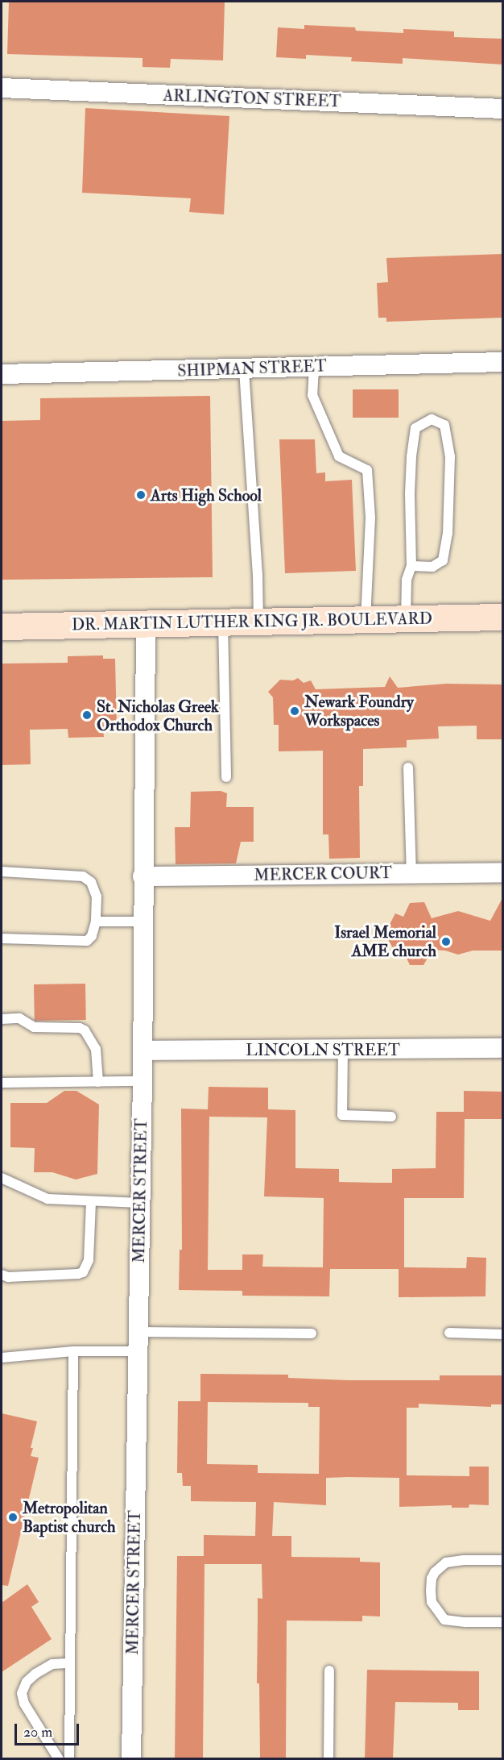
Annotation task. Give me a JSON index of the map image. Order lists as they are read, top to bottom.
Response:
{
  "streets": {
    "street": [
      "ARLINGTON STREET",
      "SHIPMAN STREET",
      "DR. MARTIN LUTHER KING JR. BOULEVARD",
      "MERCER COURT",
      "LINCOLN STREET",
      "MERCER STREET"
    ]
  },
  "crossings": [
    ["DR. MARTIN LUTHER KING JR. BOULEVARD", "MERCER STREET"],
    ["MERCER COURT", "MERCER STREET"],
    ["LINCOLN STREET", "MERCER STREET"]
  ],
  "places": [
    "Arts High School",
    "Newark Foundry Workspaces",
    "St. Nicholas Greek Orthodox Church",
    "Israel Memorial AME church",
    "Metropolitan Baptist church"
  ],
  "scale_bar": "20 m"
}
